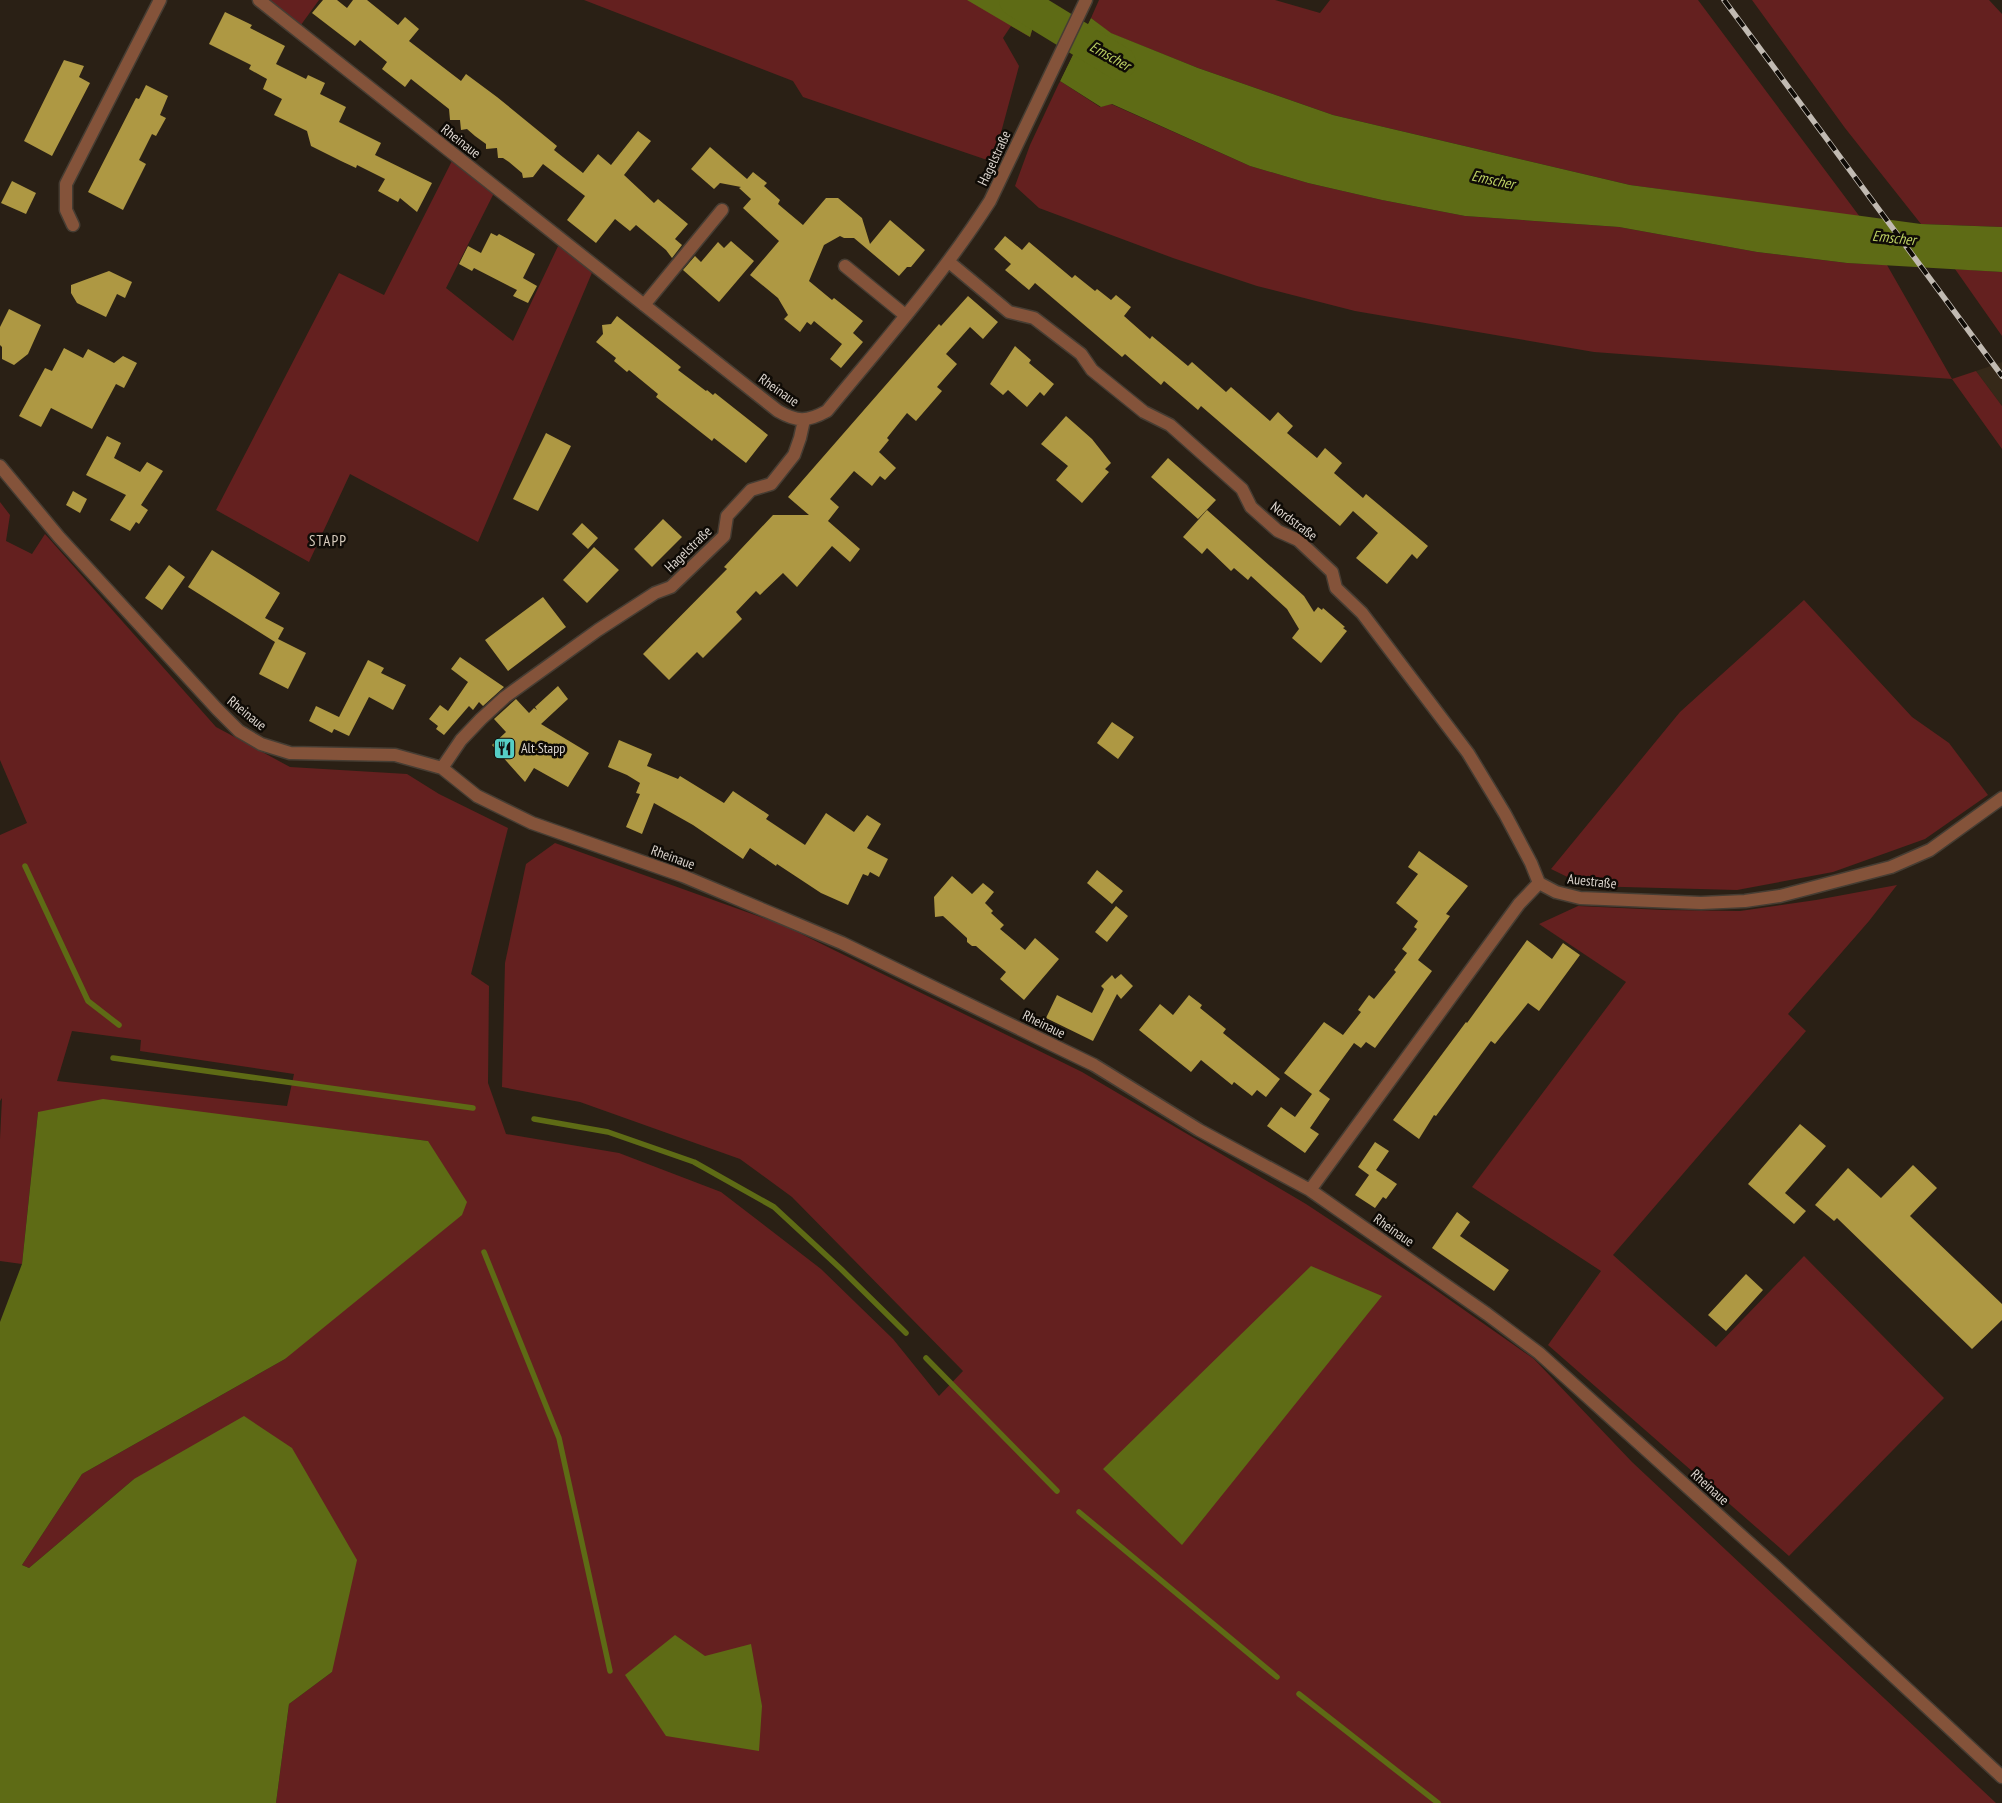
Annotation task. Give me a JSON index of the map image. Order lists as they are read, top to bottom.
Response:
{
  "streets": {
    "street": [
      "Rheinaue",
      "Hagelstraße",
      "Nordstraße",
      "Auestraße"
    ]
  },
  "crossings": [
    ["Rheinaue", "Hagelstraße"],
    ["Hagelstraße", "Nordstraße"],
    ["Nordstraße", "Auestraße"]
  ],
  "districts": ["STAPP"],
  "water": ["Emscher"],
  "places": {
    "restaurant": ["Alt Stapp"]
  }
}
